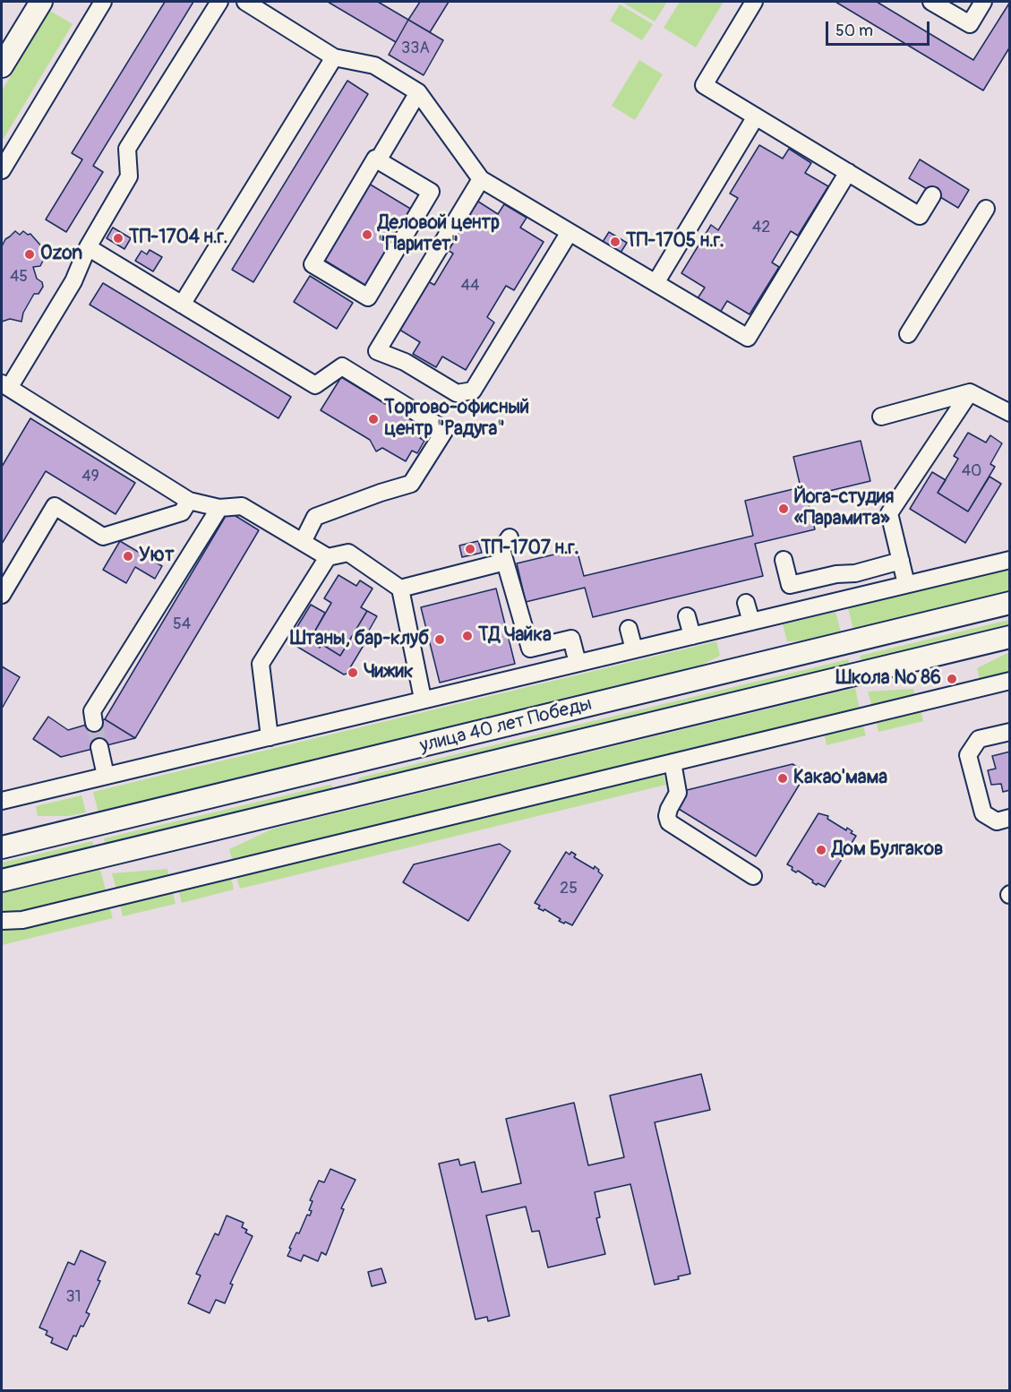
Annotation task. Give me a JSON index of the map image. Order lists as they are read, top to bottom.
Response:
{
  "streets": {
    "main road": ["улица 40 лет Победы"]
  },
  "places": [
    "Деловой центр \"Паритет\"",
    "ТП-1704 н.г.",
    "ТП-1705 н.г.",
    "Ozon",
    "Торгово-офисный центр \"Радуга\"",
    "Йога-студия «Парамита»",
    "ТП-1707 н.г.",
    "Уют",
    "ТД Чайка",
    "Штаны, бар-клуб",
    "Чижик",
    "Школа № 86",
    "Какао'мама",
    "Дом Булгаков"
  ],
  "house_numbers": [
    "33А",
    "42",
    "45",
    "44",
    "40",
    "49",
    "54",
    "25",
    "31"
  ],
  "scale_bar": "50 m"
}
